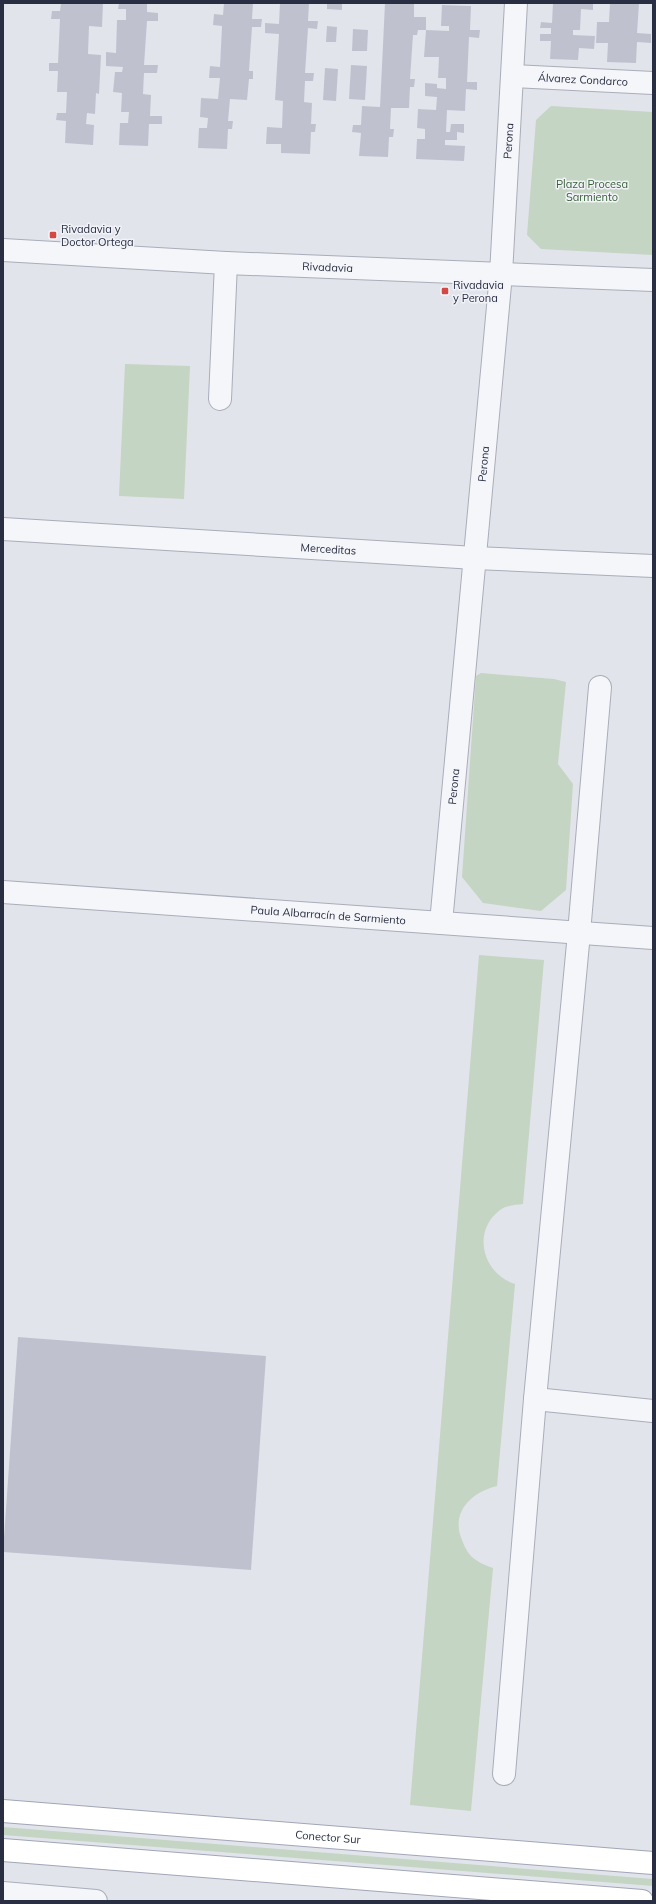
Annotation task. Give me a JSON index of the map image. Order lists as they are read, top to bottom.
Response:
{
  "streets": {
    "main road": ["Conector Sur"],
    "street": [
      "Álvarez Condarco",
      "Perona",
      "Rivadavia",
      "Merceditas",
      "Paula Albarracín de Sarmiento"
    ]
  },
  "crossings": [
    ["Álvarez Condarco", "Perona"],
    ["Perona", "Rivadavia"],
    ["Perona", "Merceditas"],
    ["Perona", "Paula Albarracín de Sarmiento"]
  ],
  "parks": ["Plaza Procesa Sarmiento"],
  "places": {
    "transit": ["Rivadavia y Doctor Ortega", "Rivadavia y Perona"]
  }
}
